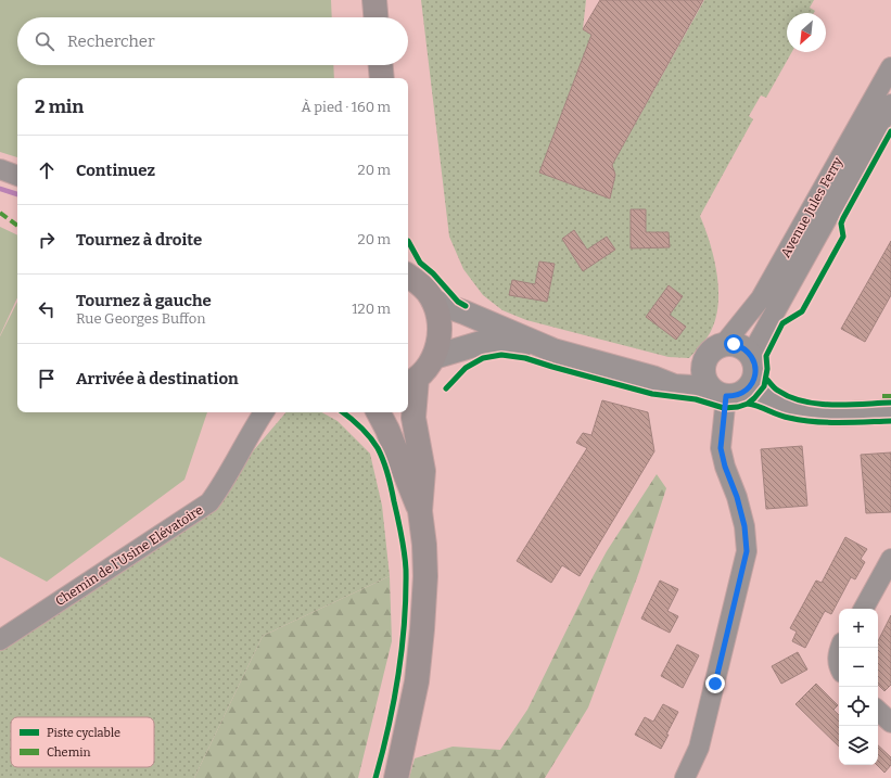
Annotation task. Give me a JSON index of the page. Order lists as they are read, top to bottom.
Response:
{
  "streets": {
    "street": ["Avenue Jules Ferry", "Chemin de l'Usine Elévatoire"]
  },
  "legend": ["Piste cyclable", "Chemin"],
  "north": "bottom left",
  "page": {
    "search": "Rechercher",
    "heading": ["2 min", "À pied · 160 m"],
    "list": [
      ["Continuez", "20 m"],
      ["Tournez à droite", "20 m"],
      ["Tournez à gauche", "Rue Georges Buffon", "120 m"],
      "Arrivée à destination"
    ],
    "map_buttons": ["+", "−"]
  }
}
